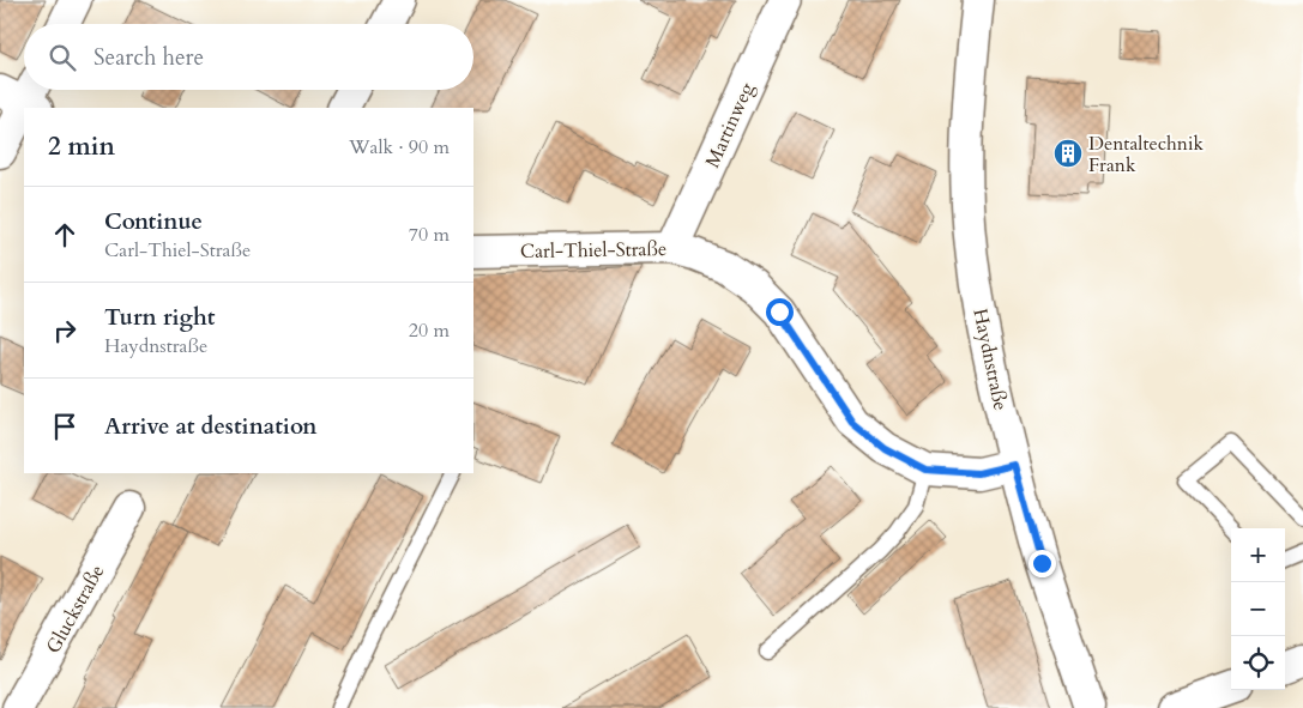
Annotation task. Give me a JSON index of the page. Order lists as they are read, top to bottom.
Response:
{
  "streets": {
    "street": [
      "Martinweg",
      "Carl-Thiel-Straße",
      "Haydnstraße",
      "Gluckstraße"
    ]
  },
  "crossings": [
    ["Martinweg", "Carl-Thiel-Straße"],
    ["Carl-Thiel-Straße", "Haydnstraße"]
  ],
  "places": {
    "building": ["Dentaltechnik Frank"]
  },
  "page": {
    "search": "Search here",
    "heading": ["2 min", "Walk · 90 m"],
    "list": [
      ["Continue", "Carl-Thiel-Straße", "70 m"],
      ["Turn right", "Haydnstraße", "20 m"],
      "Arrive at destination"
    ],
    "map_buttons": ["+", "−"]
  }
}
